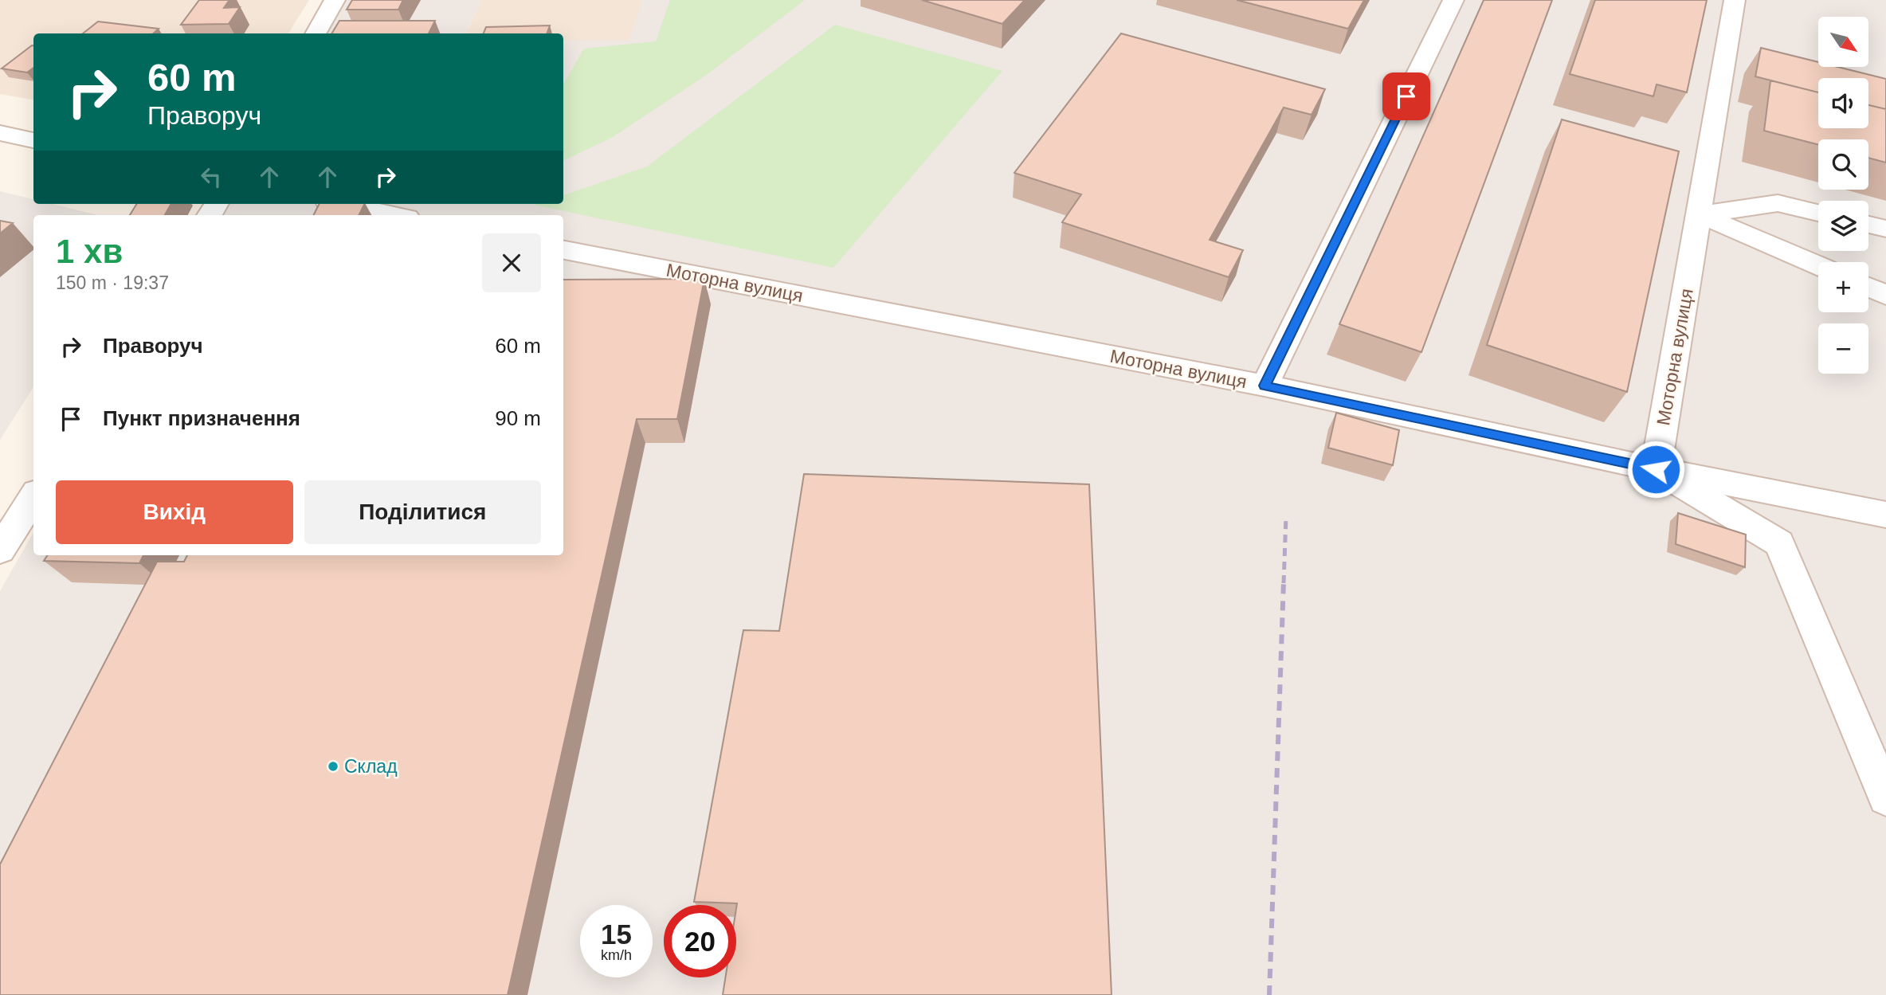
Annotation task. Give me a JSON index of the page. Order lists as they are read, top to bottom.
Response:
{
  "streets": {
    "street": ["Моторна вулиця"]
  },
  "places": ["Склад"],
  "north": "bottom right",
  "page": {
    "map_buttons": ["+", "−"],
    "turn": ["60 m", "Праворуч"],
    "heading": ["1 хв", "150 m · 19:37"],
    "list": [
      {
        "name": "Праворуч",
        "value": "60 m"
      },
      {
        "name": "Пункт призначення",
        "value": "90 m"
      }
    ],
    "buttons": ["Вихід", "Поділитися"],
    "speed": "15 km/h",
    "limit": "20"
  }
}
